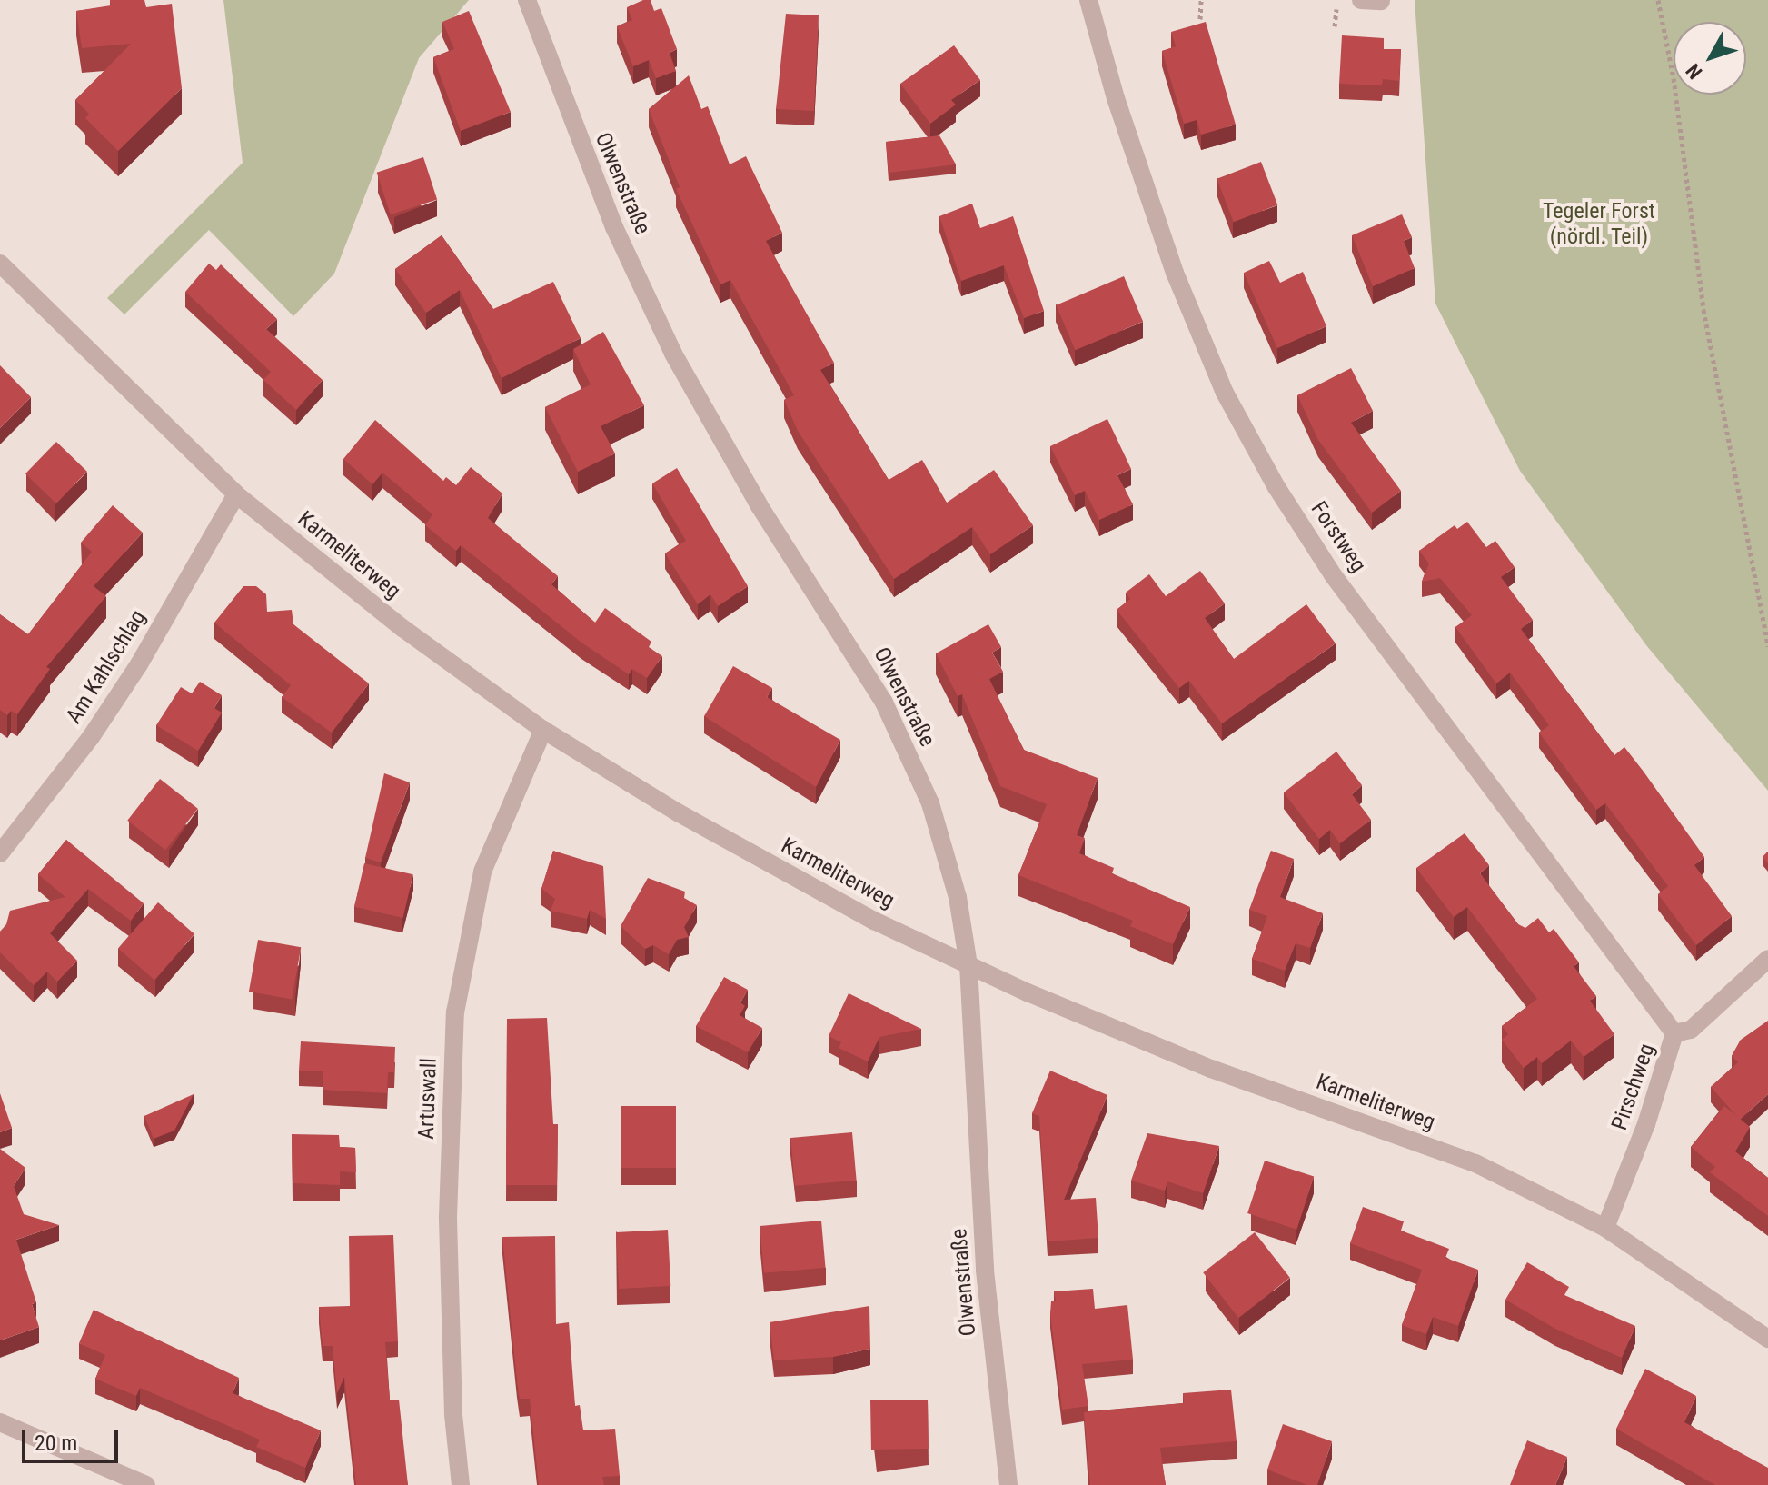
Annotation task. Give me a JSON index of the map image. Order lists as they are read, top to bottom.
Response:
{
  "streets": {
    "street": [
      "Olwenstraße",
      "Forstweg",
      "Karmeliterweg",
      "Am Kahlschlag",
      "Pirschweg",
      "Artuswall"
    ]
  },
  "crossings": [
    ["Olwenstraße", "Karmeliterweg"],
    ["Forstweg", "Pirschweg"],
    ["Karmeliterweg", "Am Kahlschlag"],
    ["Karmeliterweg", "Pirschweg"],
    ["Karmeliterweg", "Artuswall"]
  ],
  "parks": ["Tegeler Forst (nördl. Teil)"],
  "scale_bar": "20 m",
  "north": "bottom left"
}
